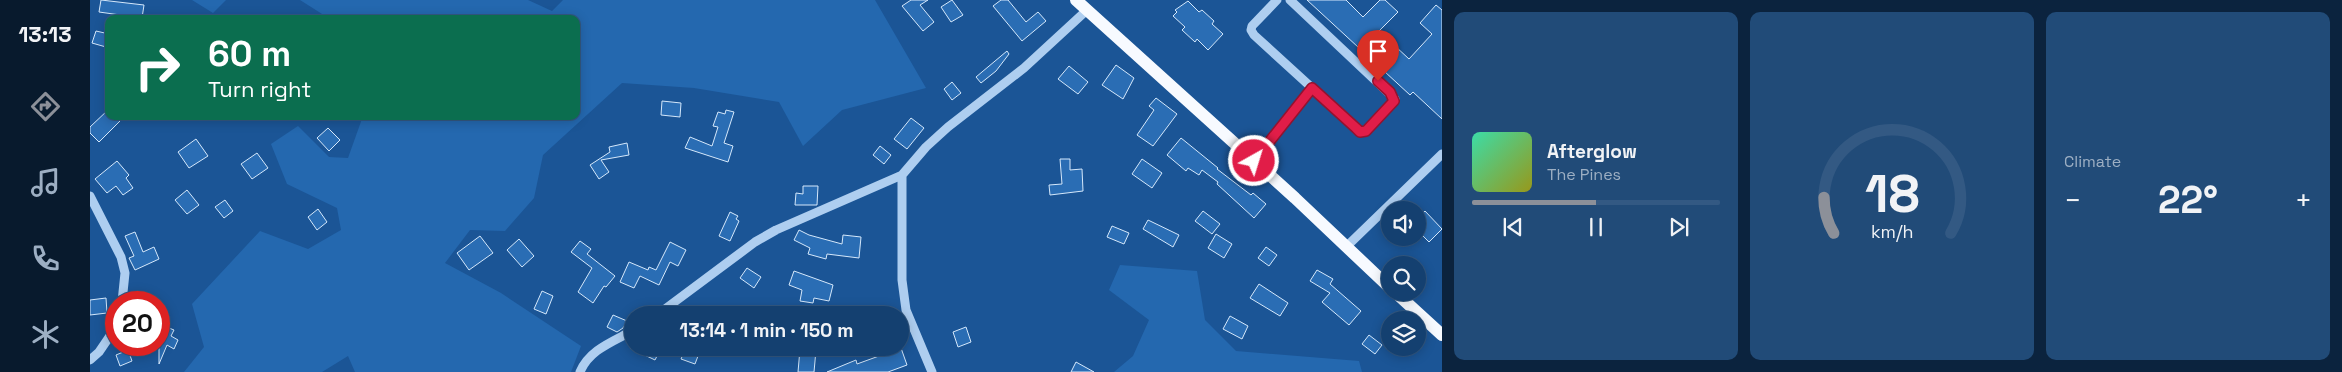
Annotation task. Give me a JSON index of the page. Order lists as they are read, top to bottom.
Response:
{
  "page": {
    "tabs": "13:13",
    "tile": "Climate",
    "turn": ["60 m", "Turn right"],
    "song": ["Afterglow", "The Pines"],
    "heat": ["−", "22°", "+"],
    "limit": "20",
    "trip": "13:14 · 1 min · 150 m",
    "gauge": ["18", "km/h"]
  }
}
